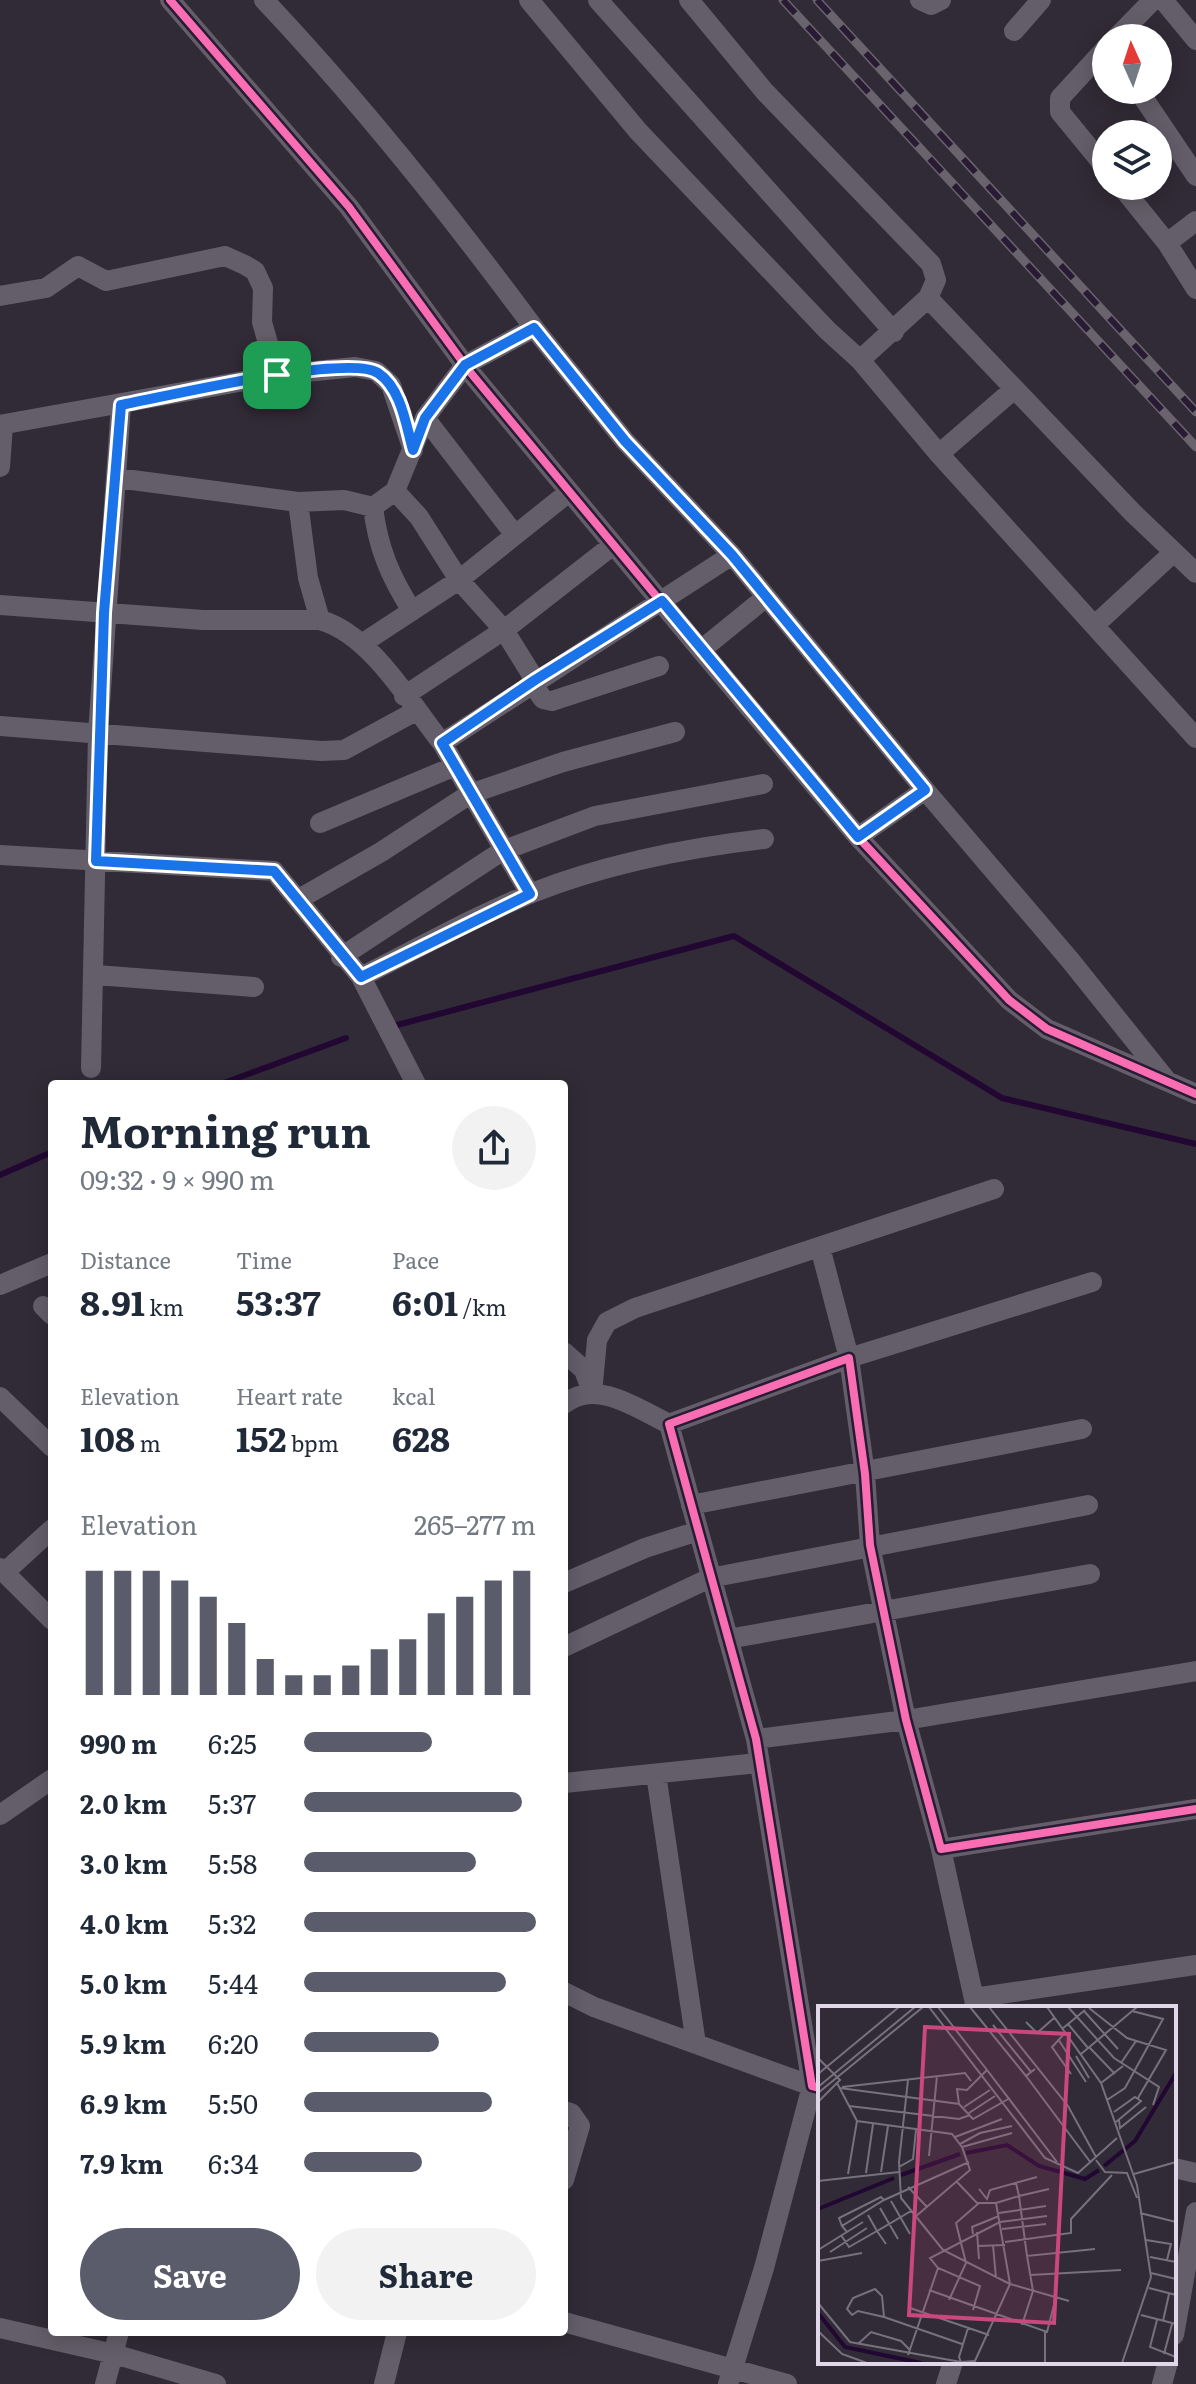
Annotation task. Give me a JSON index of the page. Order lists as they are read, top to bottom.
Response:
{
  "north": "top",
  "page": {
    "heading": ["Morning run", "09:32 · 9 × 990 m"],
    "stats": [
      ["Distance", "8.91 km"],
      ["Time", "53:37"],
      ["Pace", "6:01 /km"],
      ["Elevation", "108 m"],
      ["Heart rate", "152 bpm"],
      ["kcal", "628"]
    ],
    "chart": ["Elevation", "265–277 m"],
    "list": [
      {
        "name": "990 m",
        "note": "6:25"
      },
      {
        "name": "2.0 km",
        "note": "5:37"
      },
      {
        "name": "3.0 km",
        "note": "5:58"
      },
      {
        "name": "4.0 km",
        "note": "5:32"
      },
      {
        "name": "5.0 km",
        "note": "5:44"
      },
      {
        "name": "5.9 km",
        "note": "6:20"
      },
      {
        "name": "6.9 km",
        "note": "5:50"
      },
      {
        "name": "7.9 km",
        "note": "6:34"
      }
    ],
    "buttons": ["Save", "Share"]
  }
}
